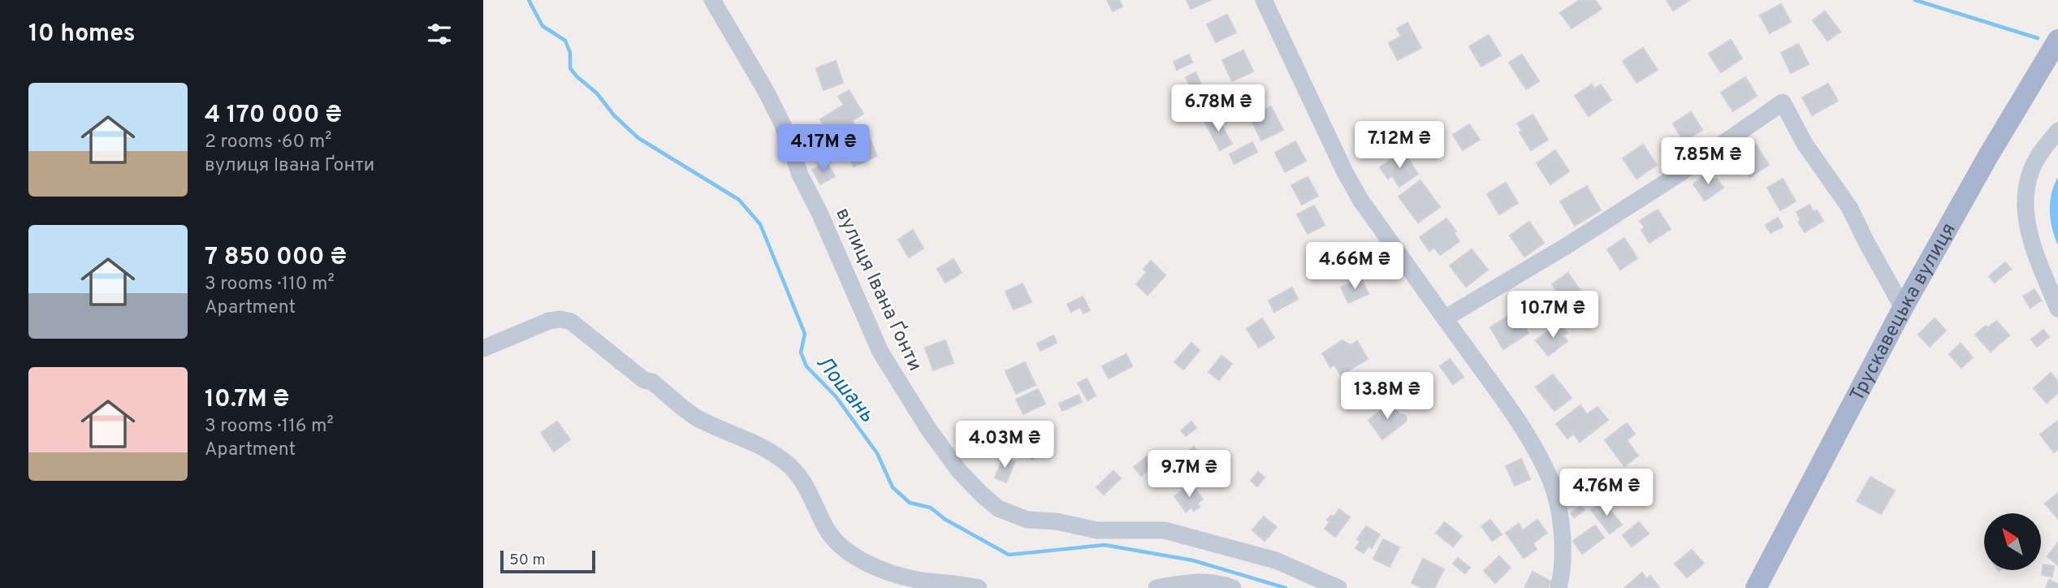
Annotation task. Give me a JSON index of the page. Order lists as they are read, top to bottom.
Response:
{
  "streets": {
    "main road": ["Трускавецька вулиця"],
    "street": ["вулиця Івана Ґонти"]
  },
  "water": ["Лошань"],
  "scale_bar": "50 m",
  "north": "top left",
  "page": {
    "heading": "10 homes",
    "list": [
      {
        "name": "4 170 000 ₴",
        "note": "2 rooms · 60 m² · вулиця Івана Ґонти"
      },
      {
        "name": "7 850 000 ₴",
        "note": "3 rooms · 110 m² · Apartment"
      },
      {
        "name": "10.7M ₴",
        "note": "3 rooms · 116 m² · Apartment"
      }
    ],
    "price": [
      "6.78M ₴",
      "7.12M ₴",
      "4.17M ₴",
      "7.85M ₴",
      "4.66M ₴",
      "10.7M ₴",
      "13.8M ₴",
      "4.03M ₴",
      "9.7M ₴",
      "4.76M ₴"
    ],
    "scale": "50 m"
  }
}
